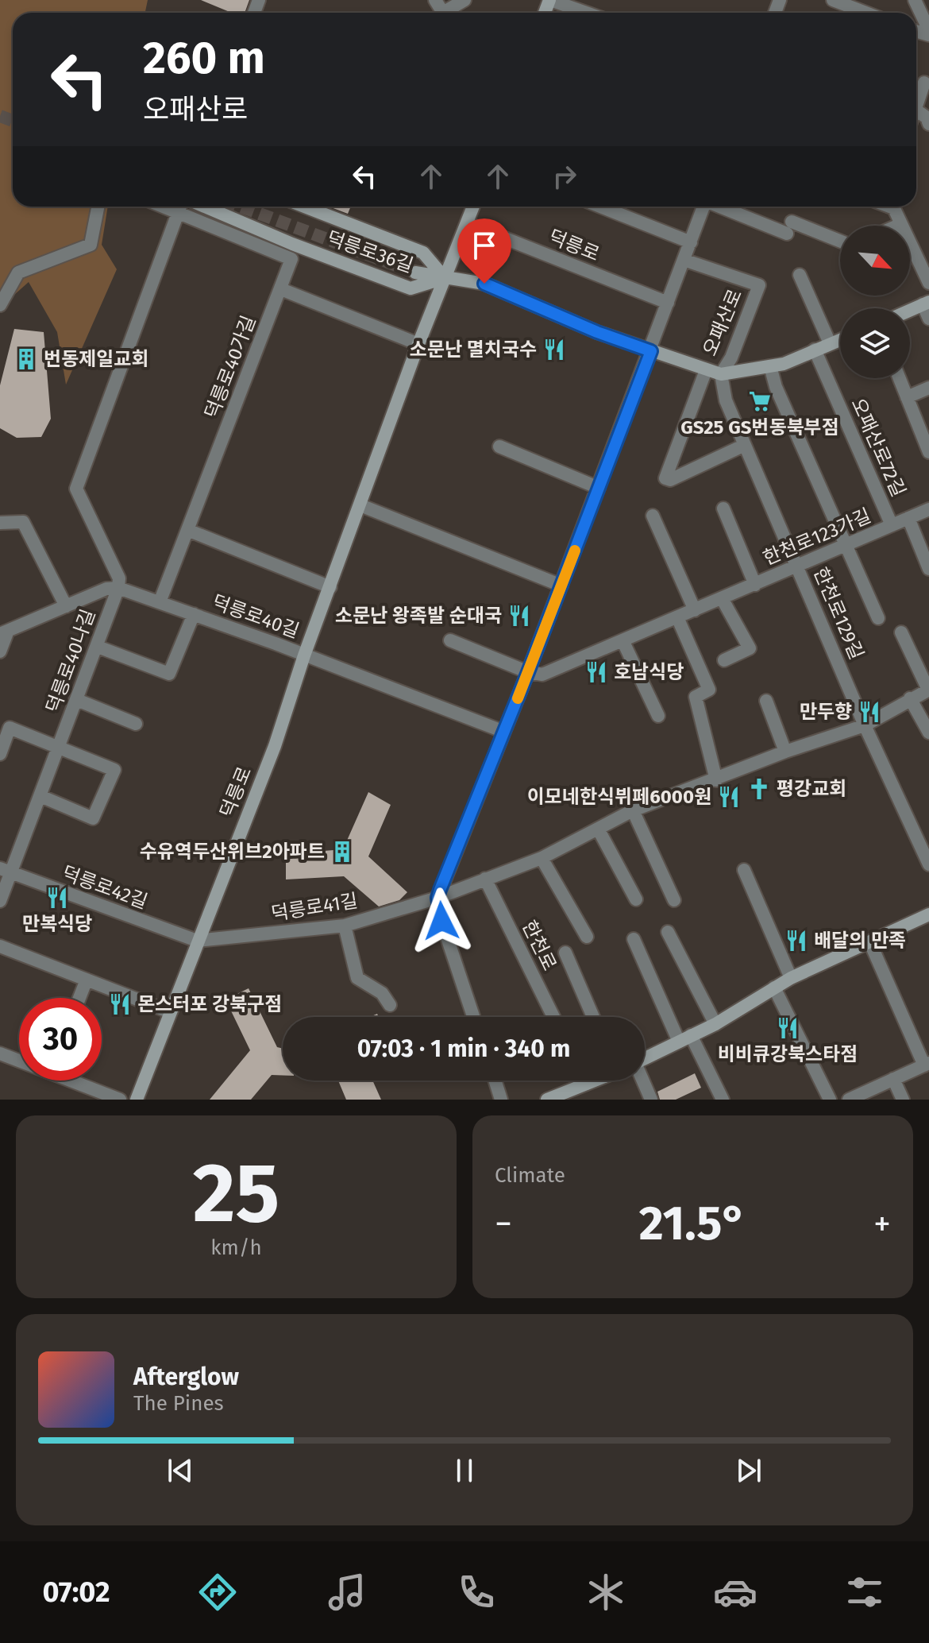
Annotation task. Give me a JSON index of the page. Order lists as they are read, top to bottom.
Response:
{
  "streets": {
    "main road": ["덕릉로", "덕릉로36길", "오패산로"],
    "street": [
      "덕릉로40가길",
      "오패산로72길",
      "한천로123가길",
      "한천로129길",
      "덕릉로40길",
      "덕릉로40나길",
      "덕릉로42길",
      "덕릉로41길",
      "한천로"
    ]
  },
  "crossings": [
    ["덕릉로", "덕릉로36길"],
    ["덕릉로", "오패산로"],
    ["덕릉로", "덕릉로40길"],
    ["덕릉로", "덕릉로42길"],
    ["덕릉로", "덕릉로41길"],
    ["덕릉로36길", "오패산로"],
    ["오패산로", "오패산로72길"],
    ["오패산로", "한천로129길"],
    ["덕릉로40가길", "덕릉로40길"],
    ["오패산로72길", "한천로123가길"],
    ["한천로123가길", "한천로129길"],
    ["한천로129길", "덕릉로41길"],
    ["덕릉로40길", "덕릉로40나길"],
    ["덕릉로40나길", "덕릉로42길"],
    ["덕릉로42길", "덕릉로41길"],
    ["덕릉로41길", "한천로"]
  ],
  "places": {
    "restaurant": [
      "소문난 멸치국수",
      "소문난 왕족발 순대국",
      "호남식당",
      "만두향",
      "이모네한식뷔페6000원",
      "만복식당",
      "배달의 만족",
      "몬스터포 강북구점",
      "비비큐강북스타점"
    ],
    "building": ["번동제일교회", "수유역두산위브2아파트"],
    "supermarket": ["GS25 GS번동북부점"],
    "church": ["평강교회"]
  },
  "north": "bottom right",
  "page": {
    "turn": ["260 m", "오패산로"],
    "limit": "30",
    "trip": "07:03 · 1 min · 340 m",
    "tile": [
      ["25", "km/h"],
      "Climate"
    ],
    "heat": ["−", "21.5°", "+"],
    "song": ["Afterglow", "The Pines"],
    "tabs": "07:02"
  }
}
